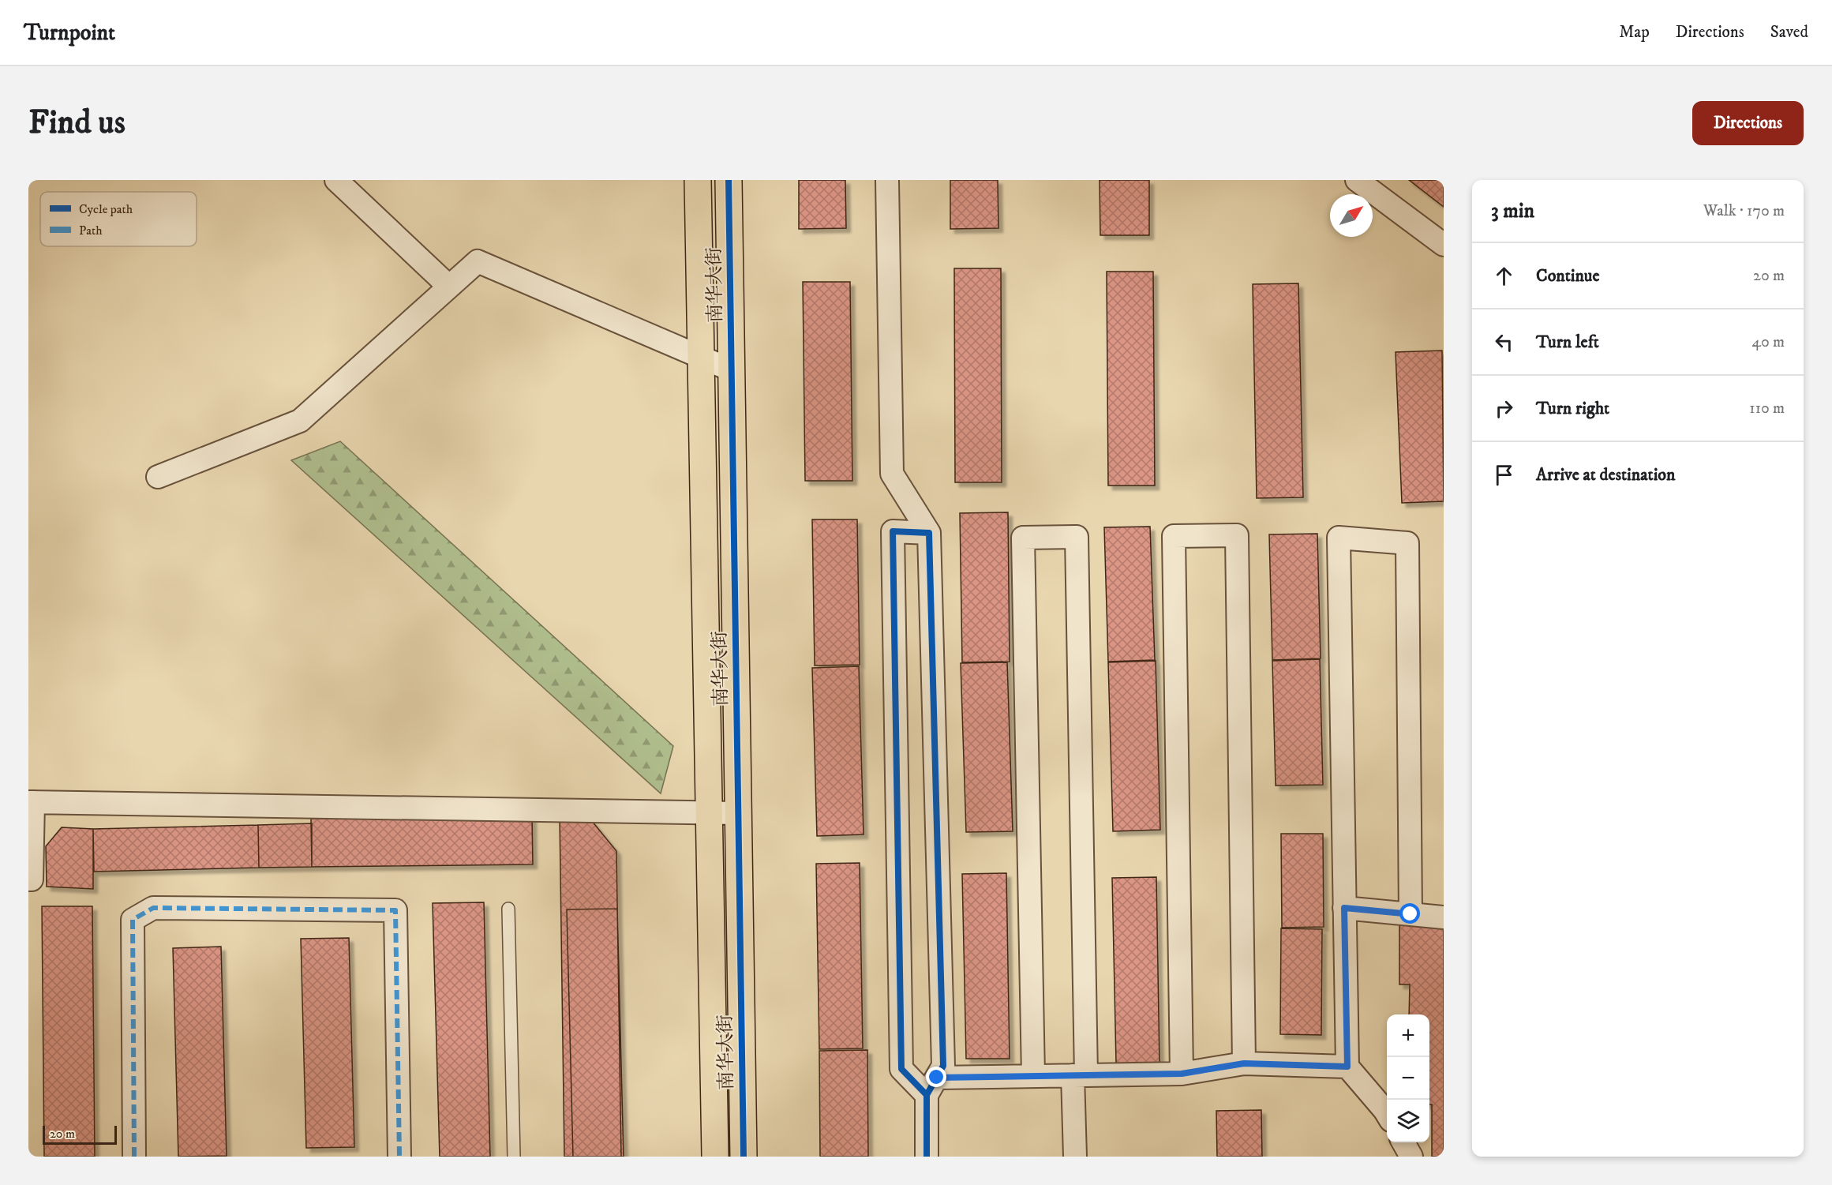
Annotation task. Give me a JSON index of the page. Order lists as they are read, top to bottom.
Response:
{
  "streets": {
    "highway": ["南华大街"]
  },
  "legend": ["Cycle path", "Path"],
  "scale_bar": "20 m",
  "north": "top right",
  "page": {
    "header": "Turnpoint",
    "nav": ["Map", "Directions", "Saved"],
    "buttons": "Directions",
    "title": "Find us",
    "heading": ["3 min", "Walk · 170 m"],
    "list": [
      ["Continue", "20 m"],
      ["Turn left", "40 m"],
      ["Turn right", "110 m"],
      "Arrive at destination"
    ],
    "map_buttons": ["+", "−"],
    "scale": "20 m"
  }
}
